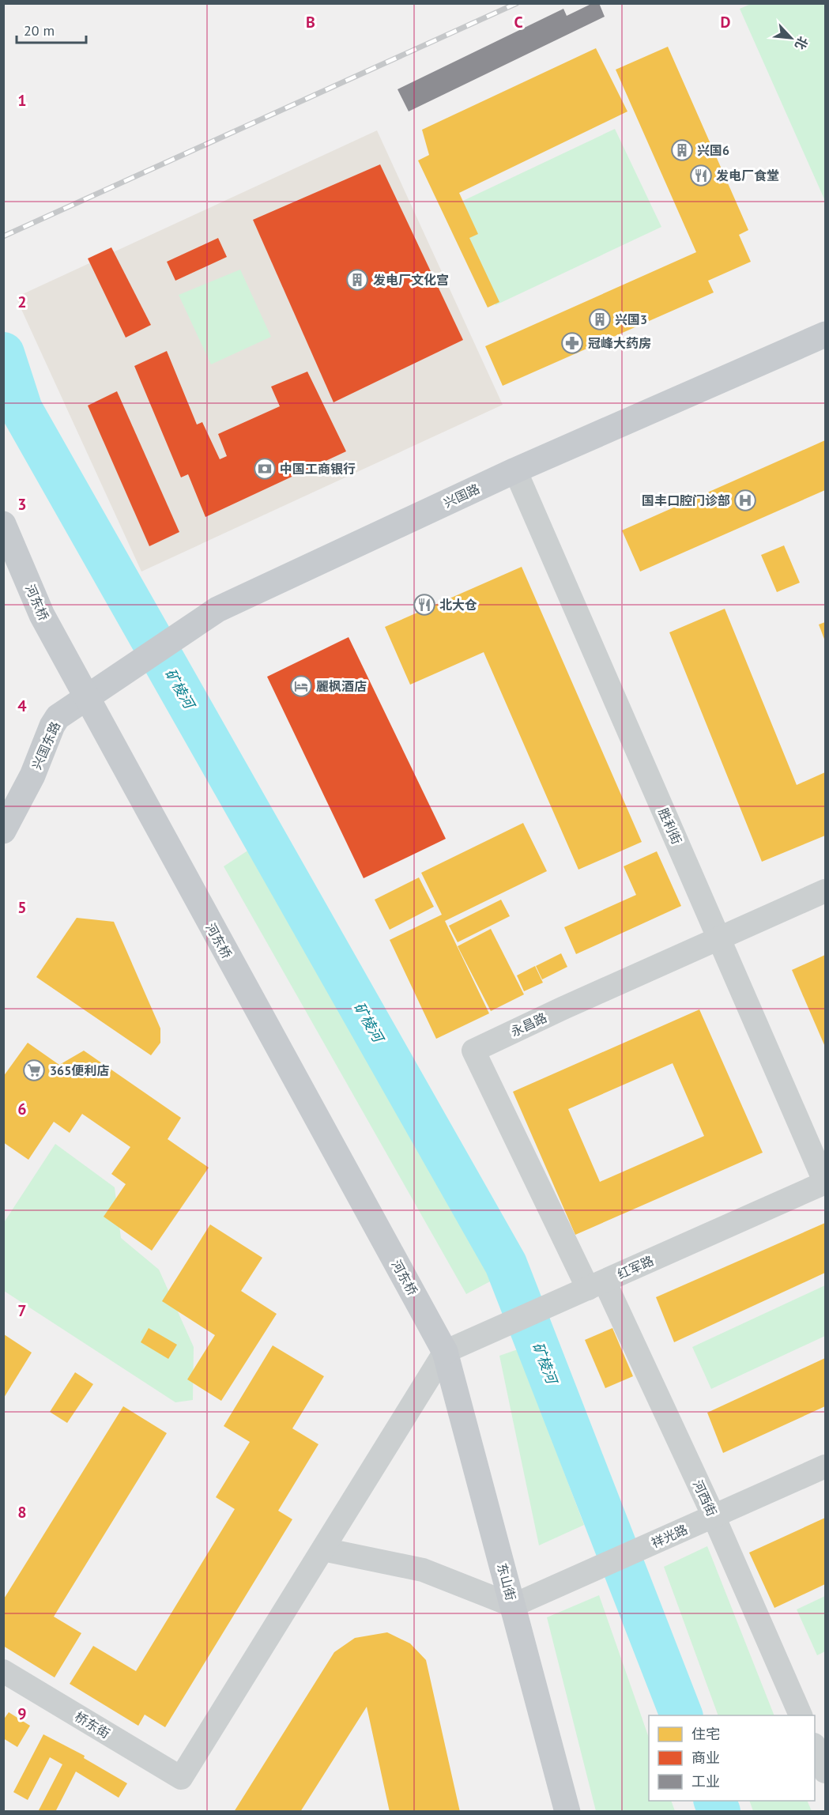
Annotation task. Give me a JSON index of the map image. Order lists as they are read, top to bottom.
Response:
{
  "streets": {
    "main road": [
      "兴国路",
      "河东桥",
      "兴国东路",
      "东山街"
    ],
    "street": [
      "胜利街",
      "永昌路",
      "红军路",
      "河西街",
      "祥光路",
      "桥东街"
    ]
  },
  "crossings": [
    ["兴国路", "兴国东路"],
    ["兴国路", "胜利街"],
    ["河东桥", "红军路"],
    ["河东桥", "东山街"],
    ["胜利街", "永昌路"],
    ["胜利街", "红军路"],
    ["永昌路", "红军路"],
    ["永昌路", "河西街"],
    ["红军路", "河西街"],
    ["红军路", "东山街"],
    ["河西街", "祥光路"],
    ["祥光路", "东山街"]
  ],
  "water": ["矿棱河"],
  "places": {
    "building": ["兴国6", "发电厂文化宫", "兴国3"],
    "restaurant": ["发电厂食堂", "北大仓"],
    "pharmacy": ["冠峰大药房"],
    "bank": ["中国工商银行"],
    "hospital": ["国丰口腔门诊部"],
    "hotel": ["麗枫酒店"],
    "supermarket": ["365便利店"]
  },
  "legend": ["住宅", "商业", "工业"],
  "scale_bar": "20 m",
  "north": "bottom right",
  "grid": {
    "columns": ["B", "C", "D"],
    "rows": [
      "1",
      "2",
      "3",
      "4",
      "5",
      "6",
      "7",
      "8",
      "9"
    ]
  }
}
